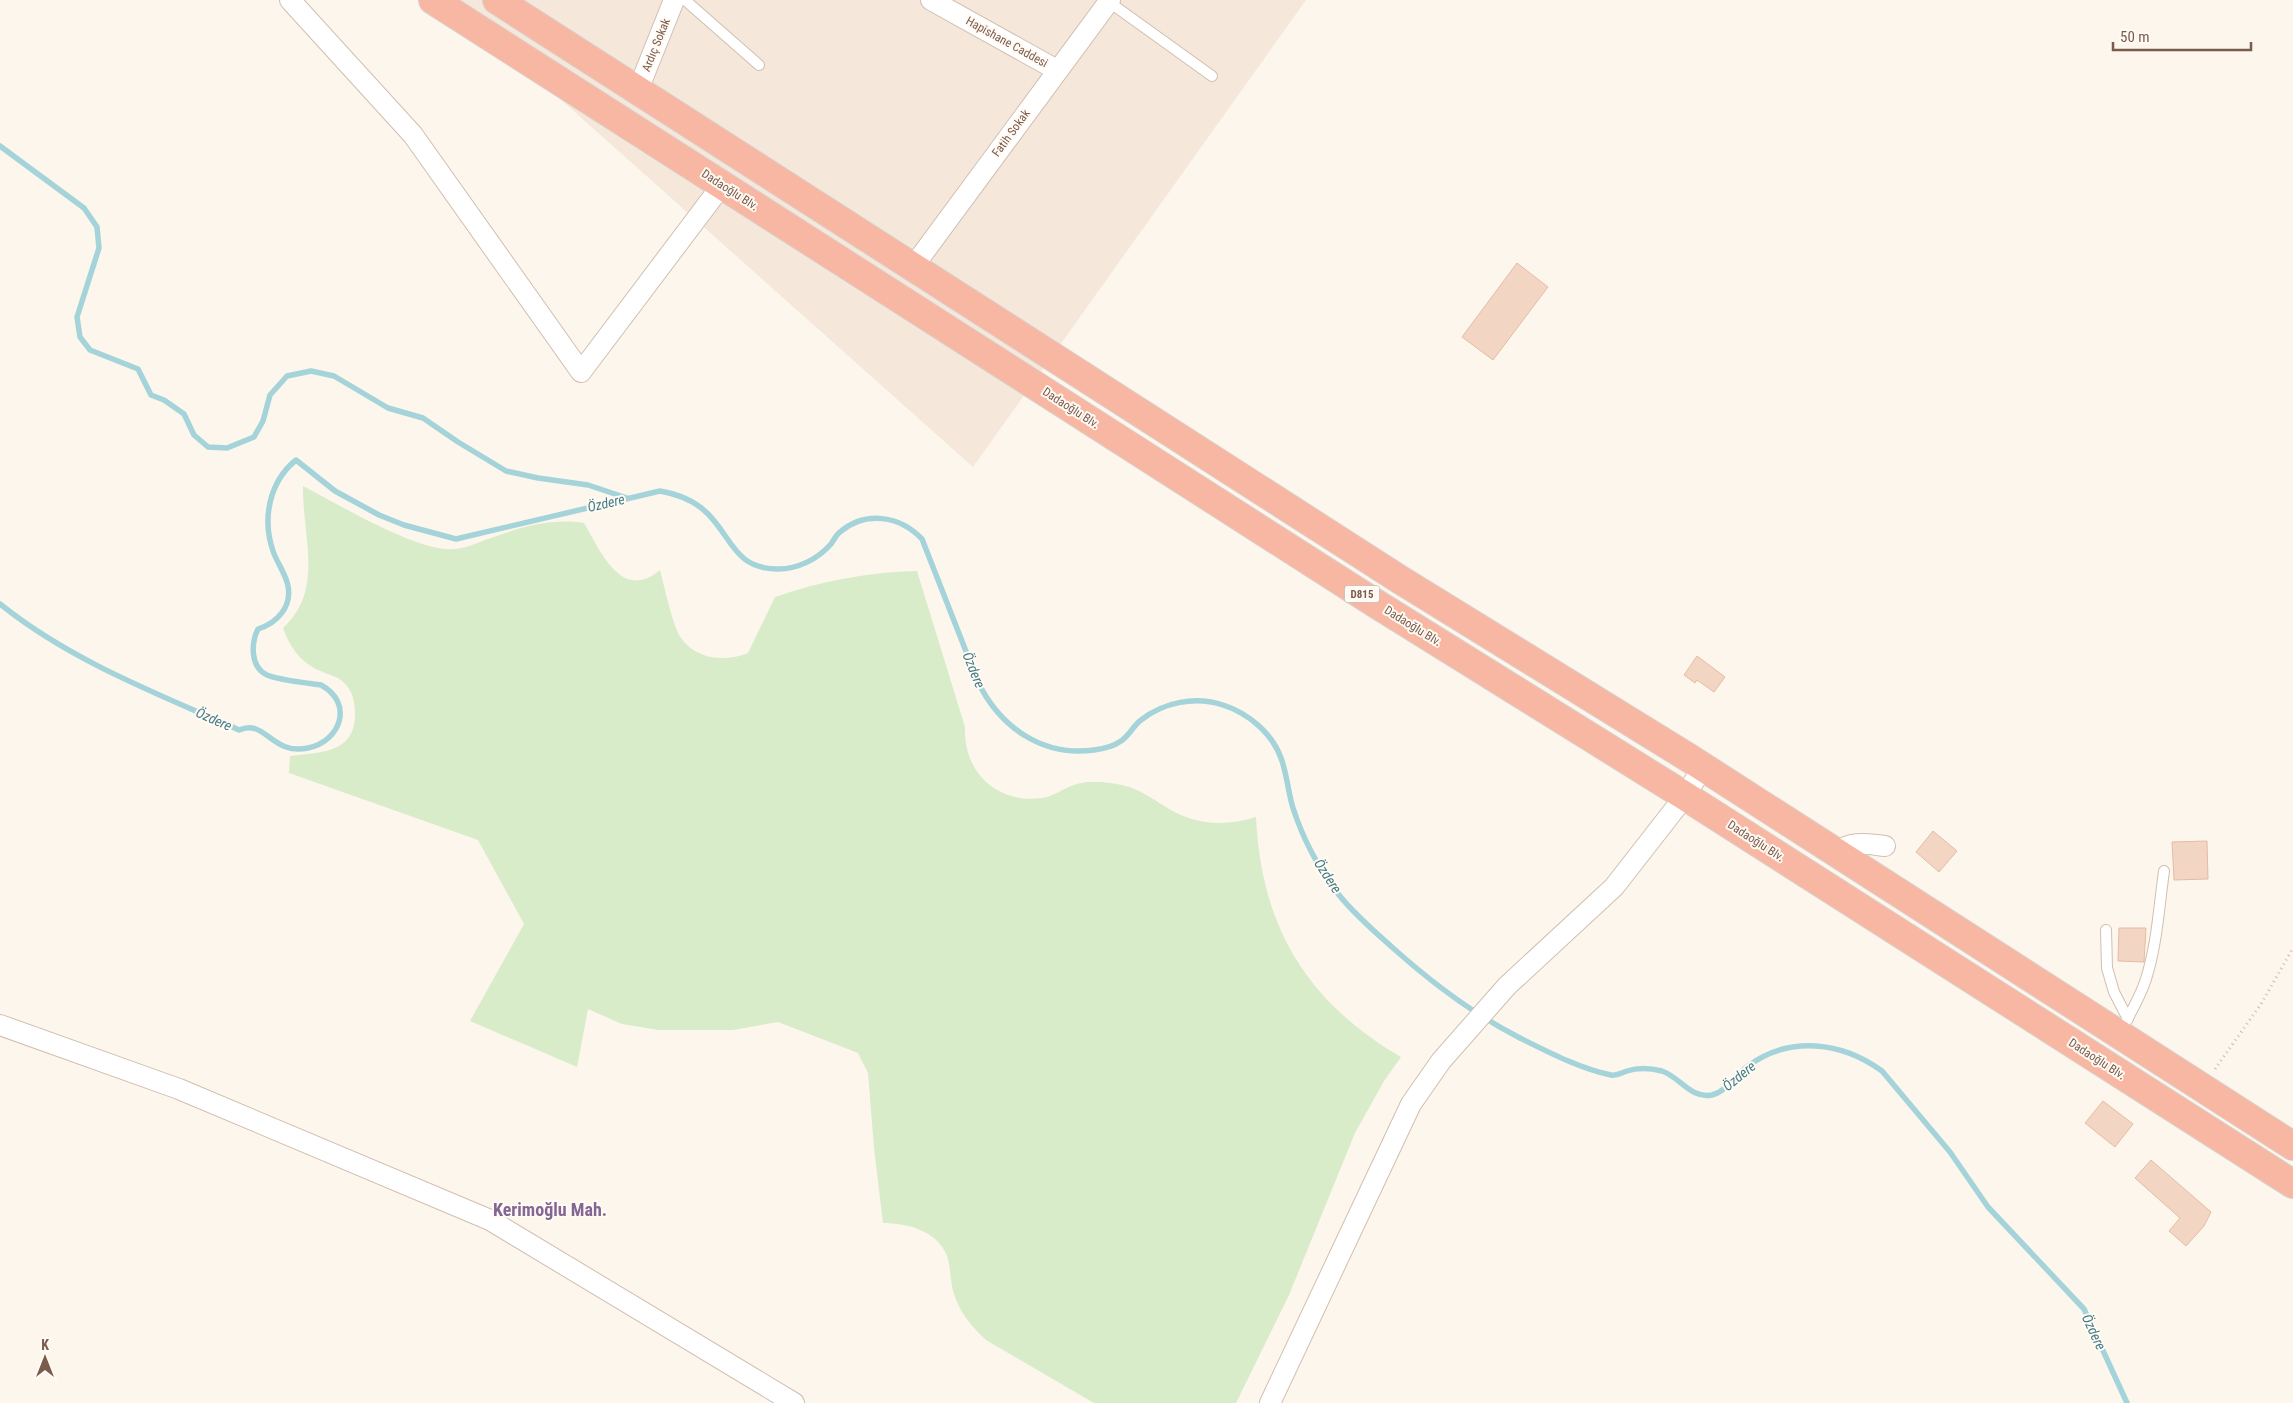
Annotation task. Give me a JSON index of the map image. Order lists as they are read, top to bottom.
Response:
{
  "streets": {
    "highway": ["Dadaoğlu Blv.", "D815"],
    "street": ["Hapishane Caddesi", "Ardıç Sokak", "Fatih Sokak"]
  },
  "crossings": [
    ["Hapishane Caddesi", "Fatih Sokak"],
    ["Ardıç Sokak", "D815"],
    ["Fatih Sokak", "D815"]
  ],
  "districts": ["Kerimoğlu Mah."],
  "water": ["Özdere"],
  "scale_bar": "50 m",
  "north": "top"
}
